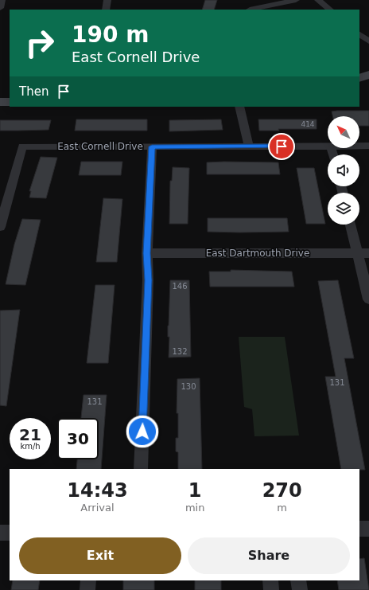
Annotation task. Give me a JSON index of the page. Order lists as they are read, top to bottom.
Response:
{
  "streets": {
    "street": ["East Cornell Drive", "East Dartmouth Drive"]
  },
  "house_numbers": [
    "414",
    "146",
    "132",
    "131",
    "130",
    "131"
  ],
  "north": "top left",
  "page": {
    "turn": ["190 m", "East Cornell Drive"],
    "then": "Then",
    "speed": "21 km/h",
    "limit": "30",
    "eta": [
      "14:43",
      "Arrival",
      "1",
      "min",
      "270",
      "m"
    ],
    "buttons": ["Exit", "Share"]
  }
}
